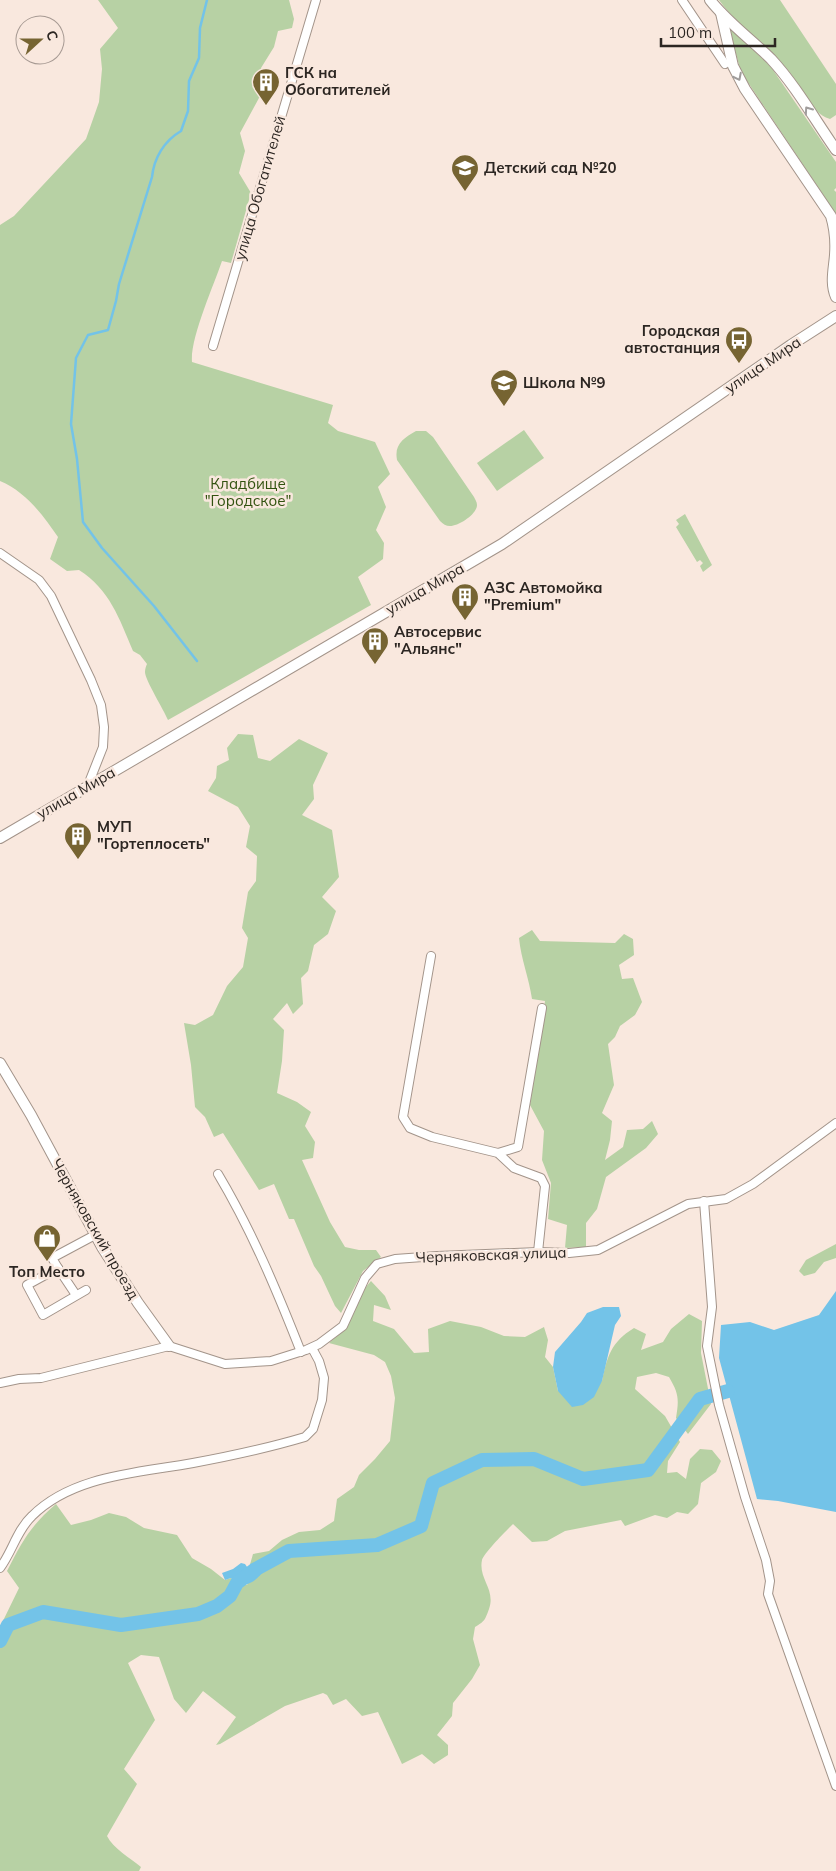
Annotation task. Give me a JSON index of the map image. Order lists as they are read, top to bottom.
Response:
{
  "streets": {
    "main road": ["улица Мира", "Черняковский проезд"],
    "street": ["улица Обогатителей", "Черняковская улица"]
  },
  "crossings": [
    ["Черняковский проезд", "Черняковская улица"]
  ],
  "parks": ["Кладбище \"Городское\""],
  "places": {
    "building": [
      "ГСК на Обогатителей",
      "АЗС Автомойка \"Premium\"",
      "Автосервис \"Альянс\"",
      "МУП \"Гортеплосеть\""
    ],
    "school or university": ["Детский сад №20", "Школа №9"],
    "bus stop": ["Городская автостанция"],
    "shop": ["Топ Место"]
  },
  "scale_bar": "100 m",
  "north": "right"
}
